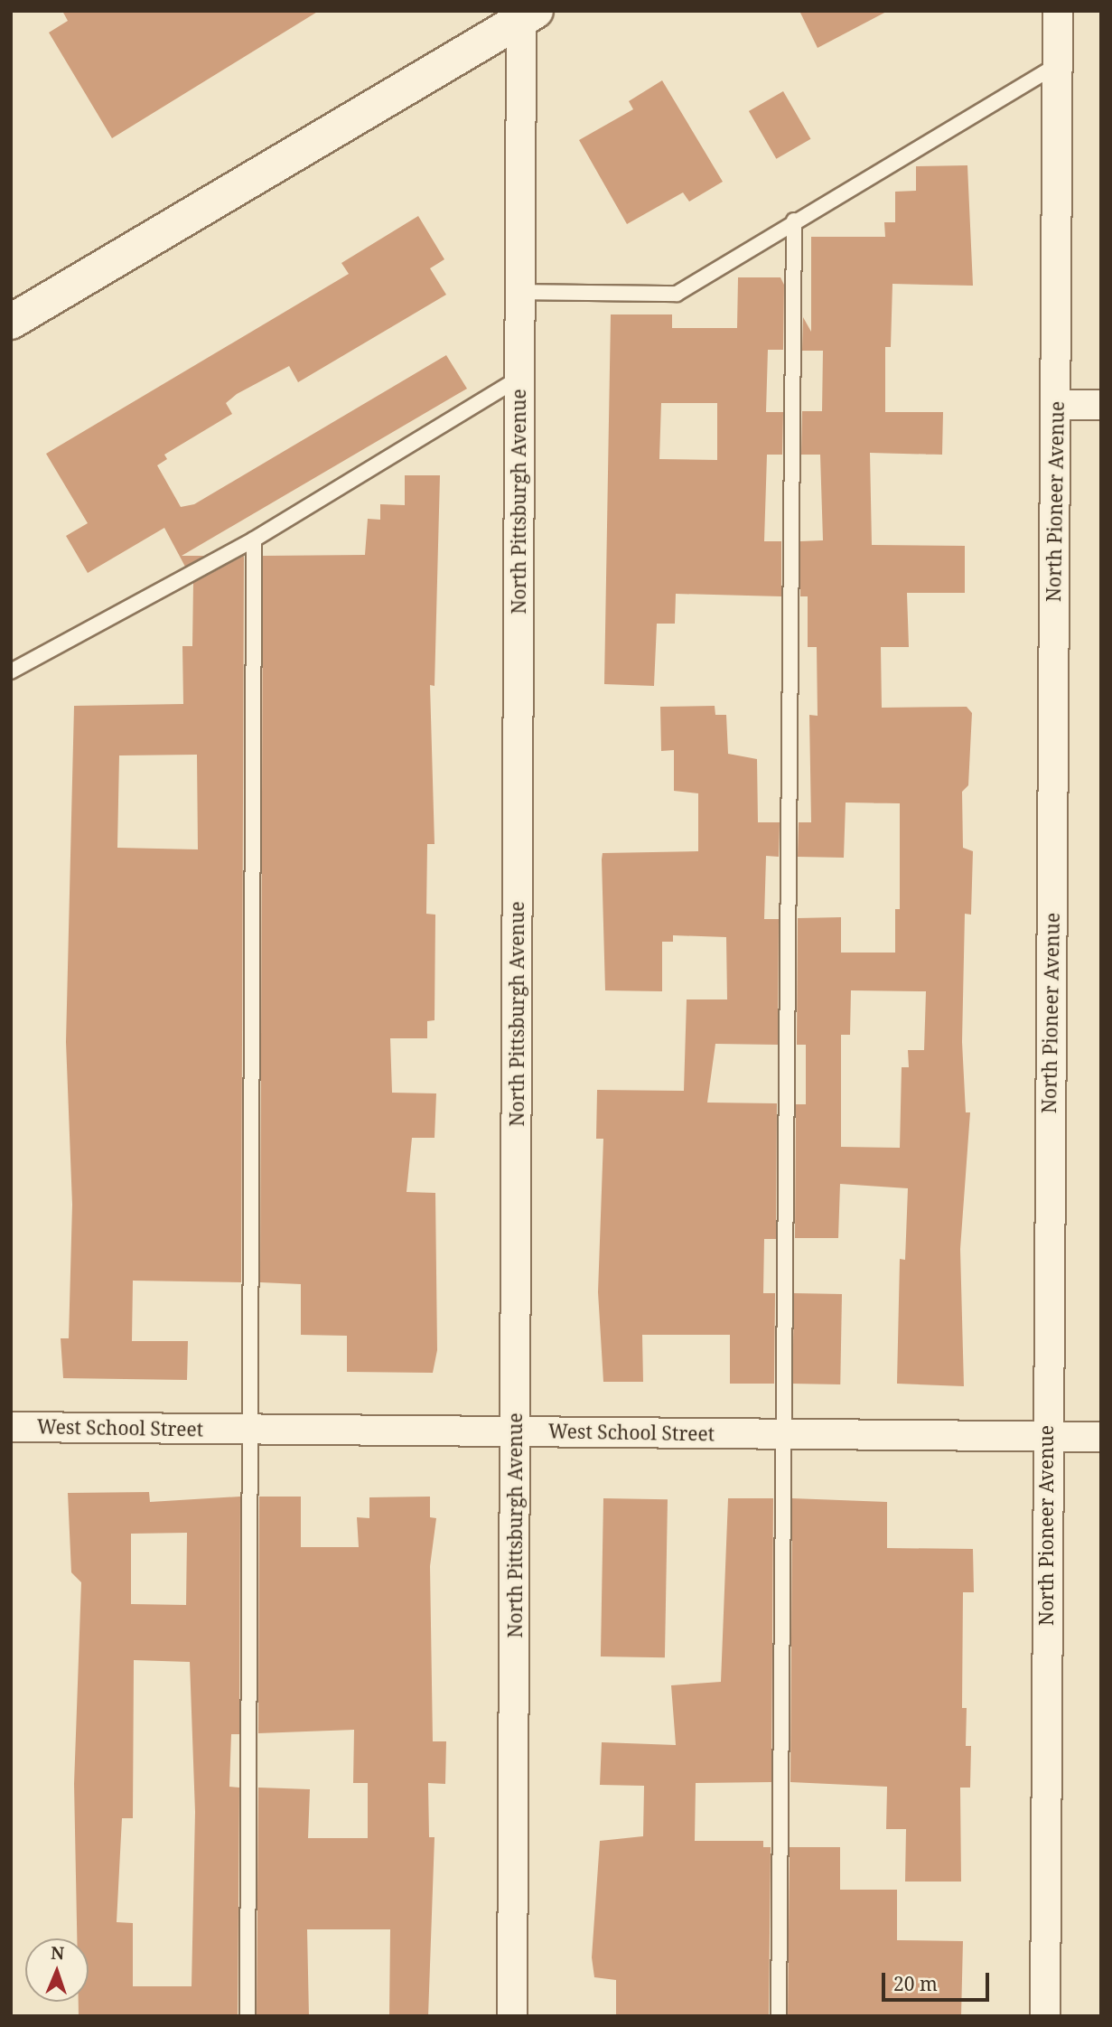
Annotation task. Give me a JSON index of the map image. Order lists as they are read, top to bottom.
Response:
{
  "streets": {
    "street": ["North Pittsburgh Avenue", "North Pioneer Avenue", "West School Street"]
  },
  "crossings": [
    ["North Pittsburgh Avenue", "West School Street"],
    ["North Pioneer Avenue", "West School Street"]
  ],
  "scale_bar": "20 m",
  "north": "top"
}
